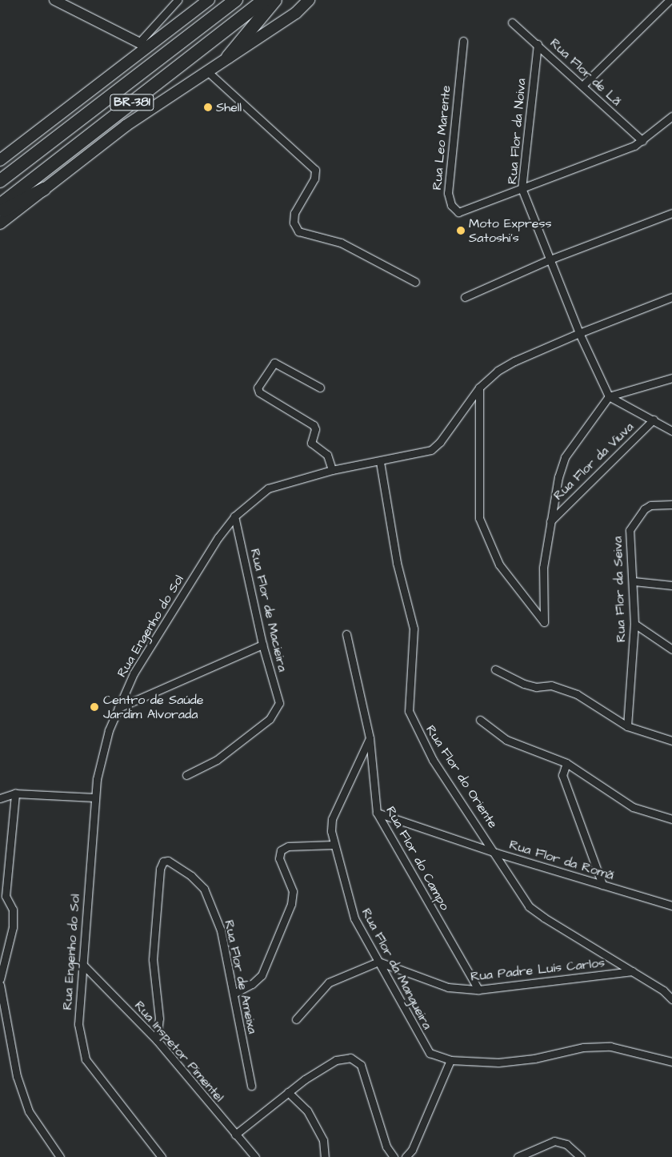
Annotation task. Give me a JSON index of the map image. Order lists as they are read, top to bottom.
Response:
{
  "streets": {
    "highway": ["BR-381"],
    "street": [
      "Rua Flor de Lã",
      "Rua Flor da Noiva",
      "Rua Leo Marente",
      "Rua Flor da Viuva",
      "Rua Flor da Seiva",
      "Rua Flor de Macieira",
      "Rua Engenho do Sol",
      "Rua Flor do Oriente",
      "Rua Flor do Campo",
      "Rua Flor da Romã",
      "Rua Flor da Mangueira",
      "Rua Padre Luís Carlos",
      "Rua Flor de Ameixa",
      "Rua Inspetor Pimentel"
    ]
  },
  "crossings": [
    ["Rua Flor de Lã", "Rua Flor da Noiva"],
    ["Rua Flor de Lã", "Rua Leo Marente"],
    ["Rua Flor da Noiva", "Rua Leo Marente"],
    ["Rua Flor da Noiva", "Rua Engenho do Sol"],
    ["Rua Flor de Macieira", "Rua Engenho do Sol"],
    ["Rua Engenho do Sol", "Rua Flor do Oriente"],
    ["Rua Engenho do Sol", "Rua Inspetor Pimentel"],
    ["Rua Flor do Oriente", "Rua Flor da Romã"],
    ["Rua Flor do Oriente", "Rua Padre Luís Carlos"],
    ["Rua Flor do Campo", "Rua Flor da Romã"],
    ["Rua Flor do Campo", "Rua Flor da Mangueira"],
    ["Rua Flor do Campo", "Rua Padre Luís Carlos"],
    ["Rua Flor da Mangueira", "Rua Padre Luís Carlos"],
    ["Rua Flor de Ameixa", "Rua Inspetor Pimentel"]
  ],
  "places": ["Shell", "Moto Express Satoshi's", "Centro de Saúde Jardim Alvorada"]
}
